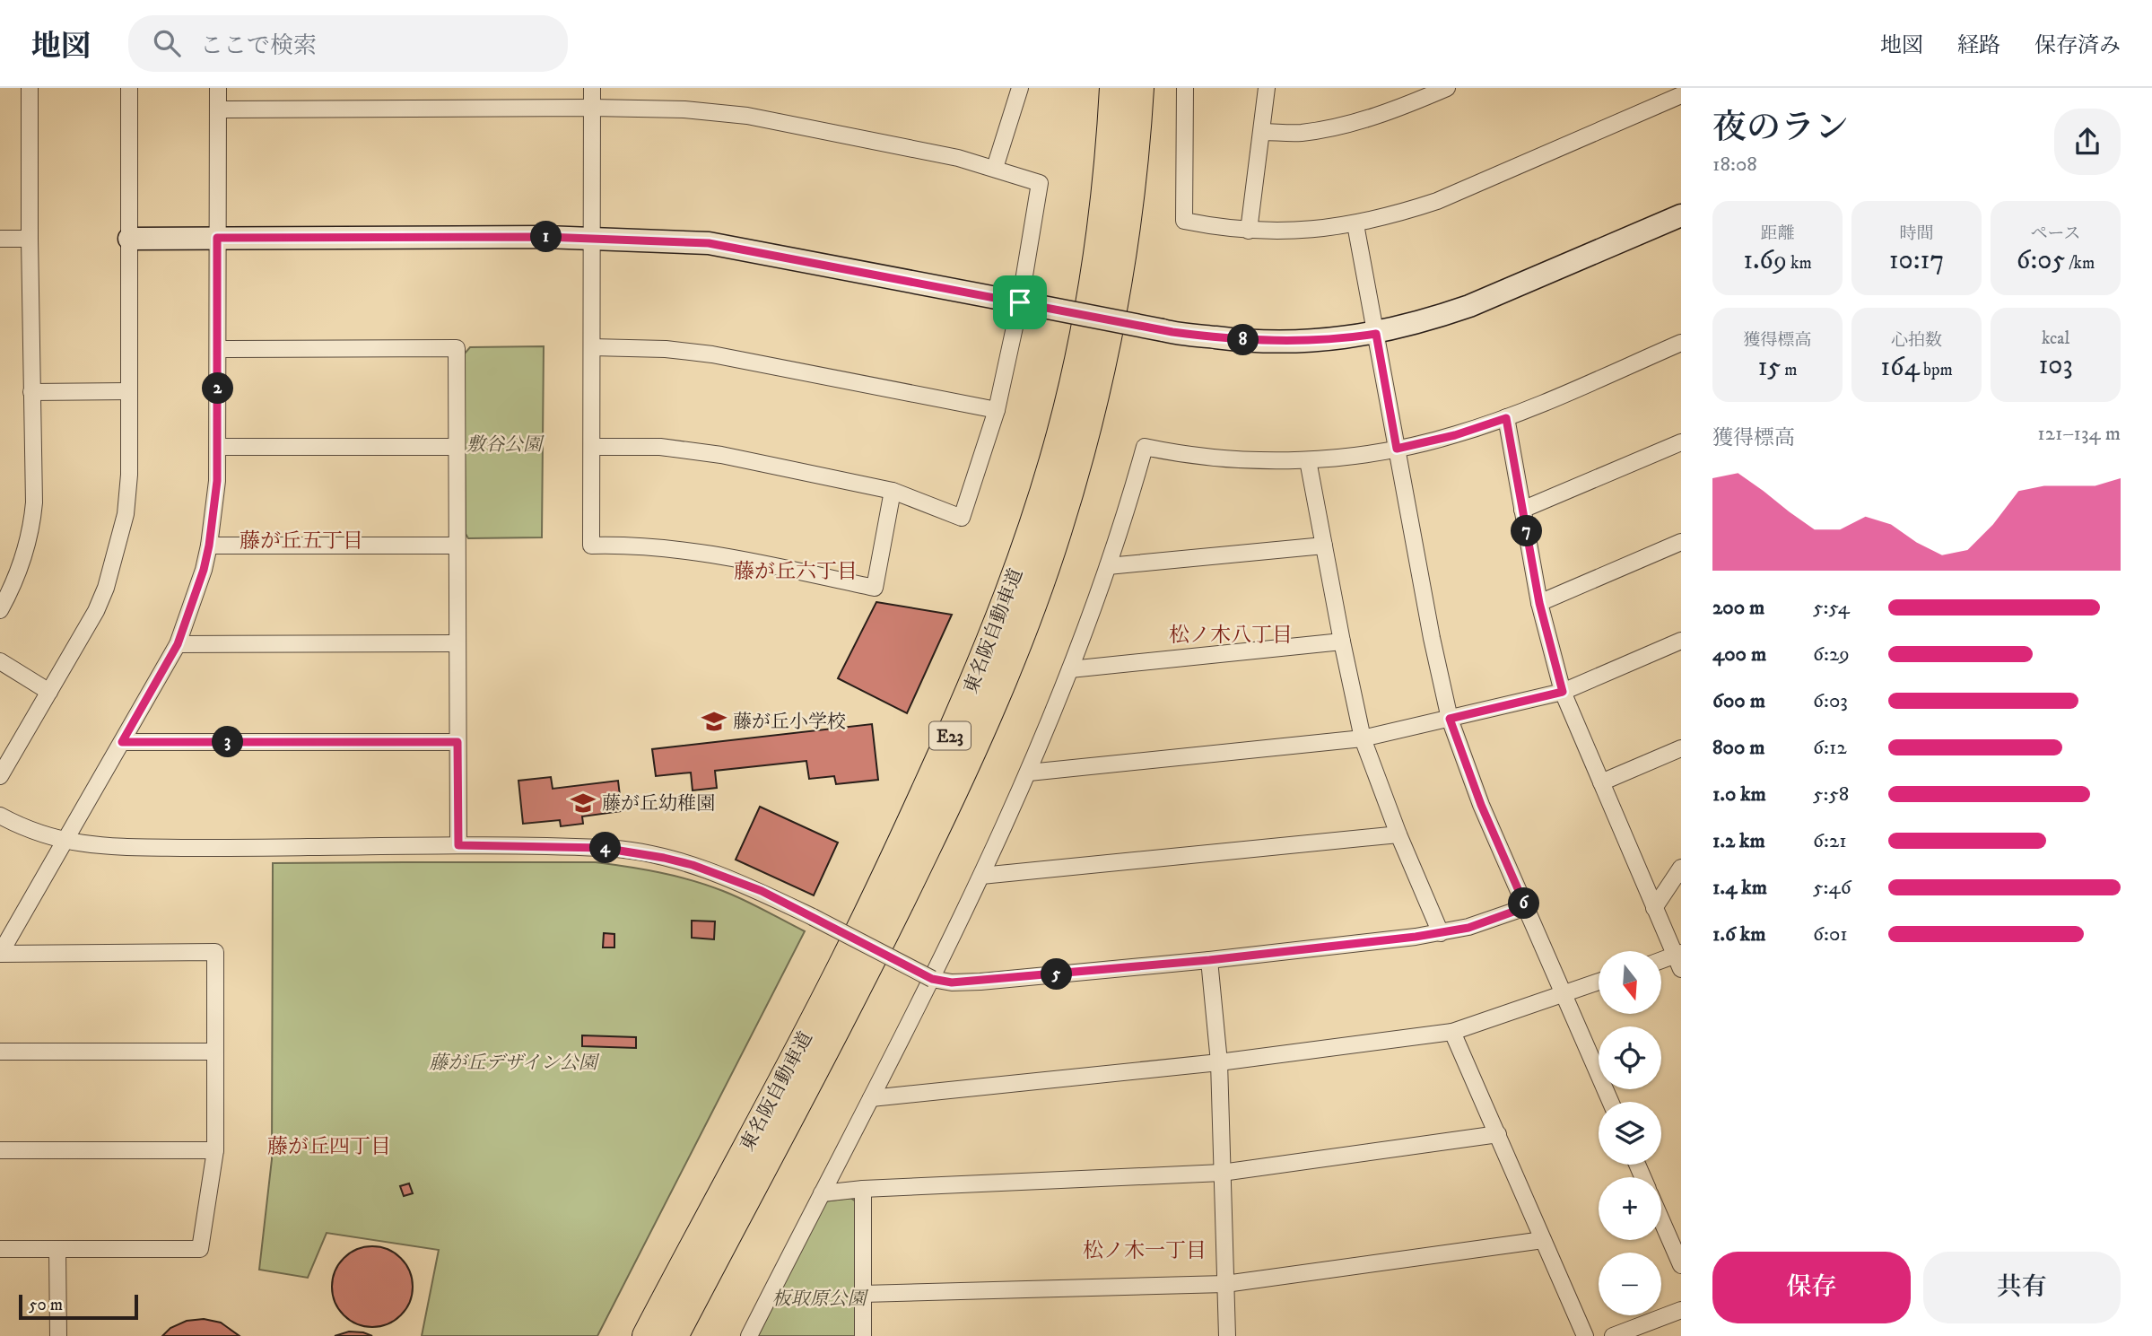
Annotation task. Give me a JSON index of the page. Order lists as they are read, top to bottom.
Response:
{
  "streets": {
    "highway": ["東名阪自動車道", "E23"]
  },
  "districts": [
    "藤が丘五丁目",
    "藤が丘六丁目",
    "松ノ木八丁目",
    "藤が丘四丁目",
    "松ノ木一丁目"
  ],
  "parks": ["敷谷公園", "藤が丘デザイン公園", "板取原公園"],
  "places": {
    "school or university": ["藤が丘小学校", "藤が丘幼稚園"]
  },
  "scale_bar": "50 m",
  "north": "bottom",
  "page": {
    "header": "地図",
    "search": "ここで検索",
    "nav": ["地図", "経路", "保存済み"],
    "heading": ["夜のラン", "18:08"],
    "stats": [
      ["距離", "1.69 km"],
      ["時間", "10:17"],
      ["ペース", "6:05 /km"],
      ["獲得標高", "15 m"],
      ["心拍数", "164 bpm"],
      ["kcal", "103"]
    ],
    "pins": [
      "1",
      "8",
      "2",
      "7",
      "3",
      "4",
      "6",
      "5"
    ],
    "chart": ["獲得標高", "121–134 m"],
    "list": [
      {
        "name": "200 m",
        "note": "5:54"
      },
      {
        "name": "400 m",
        "note": "6:29"
      },
      {
        "name": "600 m",
        "note": "6:03"
      },
      {
        "name": "800 m",
        "note": "6:12"
      },
      {
        "name": "1.0 km",
        "note": "5:58"
      },
      {
        "name": "1.2 km",
        "note": "6:21"
      },
      {
        "name": "1.4 km",
        "note": "5:46"
      },
      {
        "name": "1.6 km",
        "note": "6:01"
      }
    ],
    "map_buttons": ["+", "−"],
    "buttons": ["保存", "共有"],
    "scale": "50 m"
  }
}
